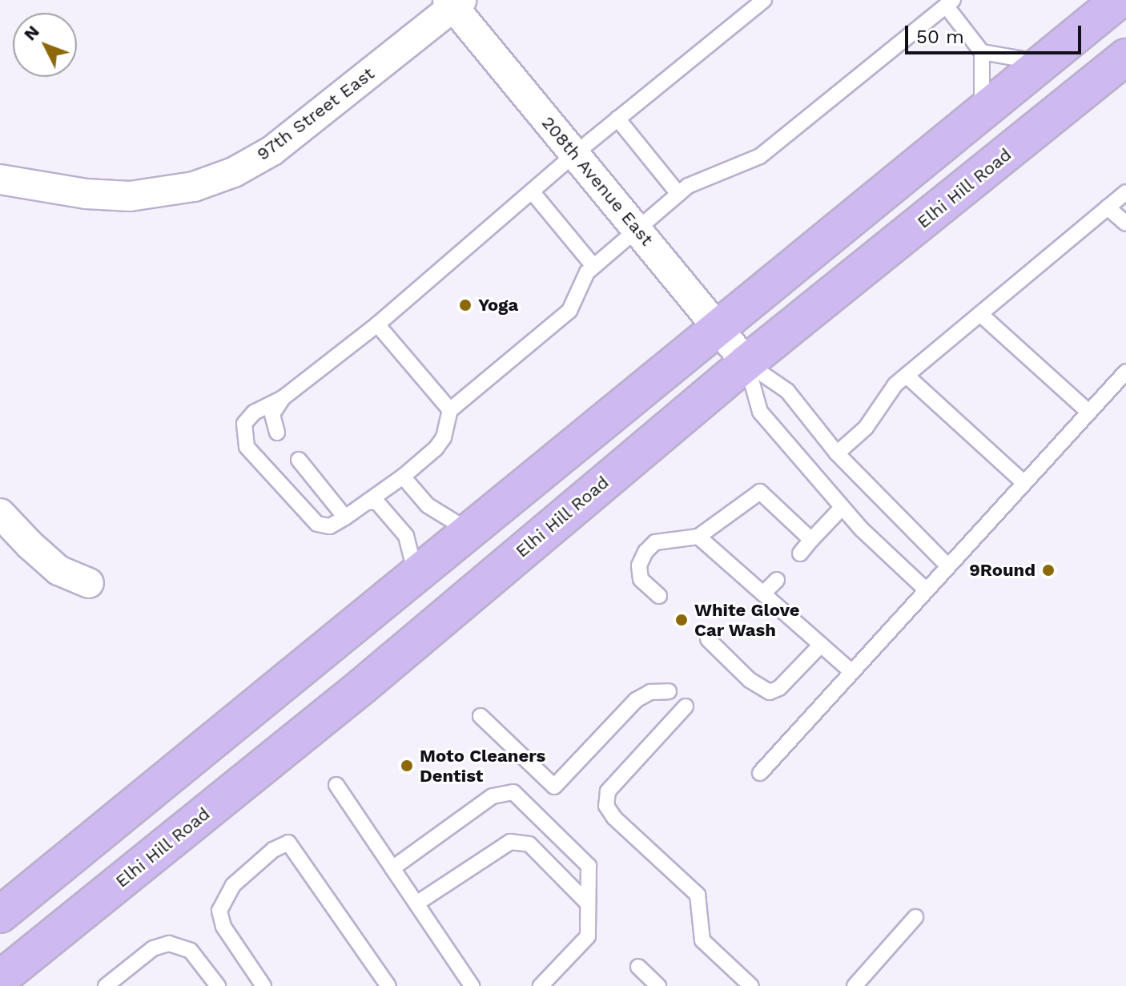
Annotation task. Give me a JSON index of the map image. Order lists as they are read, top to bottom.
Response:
{
  "streets": {
    "main road": ["Elhi Hill Road"],
    "street": ["97th Street East", "208th Avenue East"]
  },
  "crossings": [
    ["97th Street East", "208th Avenue East"],
    ["208th Avenue East", "Elhi Hill Road"]
  ],
  "places": [
    "Yoga",
    "9Round",
    "White Glove Car Wash",
    "Moto Cleaners Dentist"
  ],
  "scale_bar": "50 m",
  "north": "top left"
}
